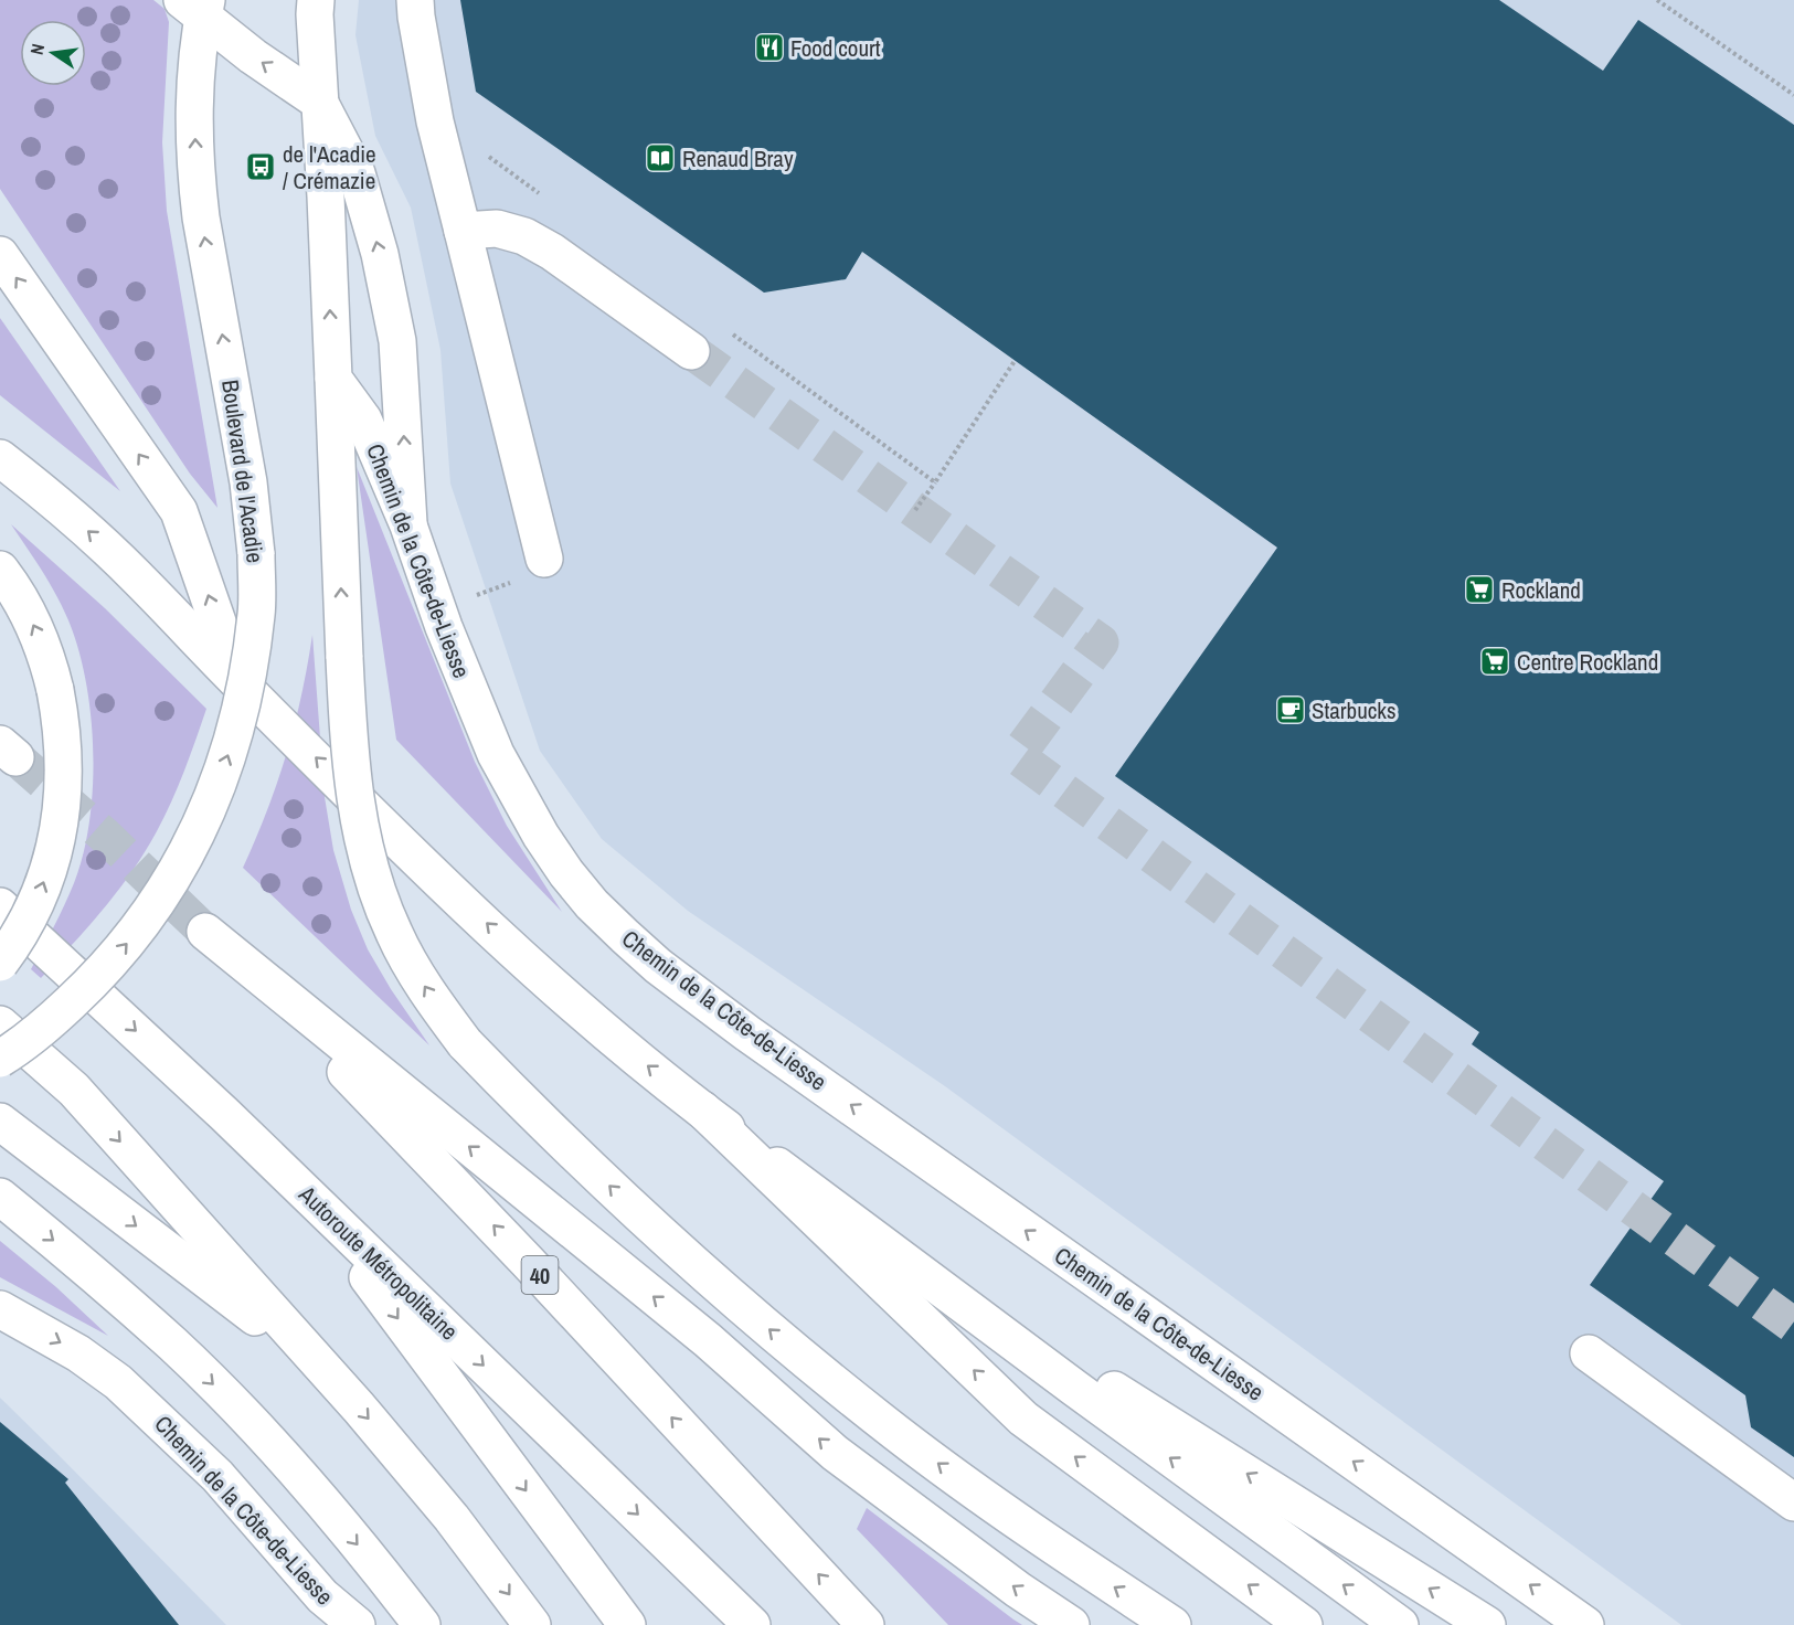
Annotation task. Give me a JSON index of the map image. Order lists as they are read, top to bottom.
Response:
{
  "streets": {
    "main road": [
      "Boulevard de l'Acadie",
      "Chemin de la Côte-de-Liesse",
      "Autoroute Métropolitaine",
      "40"
    ]
  },
  "places": {
    "restaurant": ["Food court"],
    "library": ["Renaud Bray"],
    "bus stop": ["de l'Acadie / Crémazie"],
    "supermarket": ["Rockland", "Centre Rockland"],
    "cafe": ["Starbucks"]
  },
  "north": "left"
}
